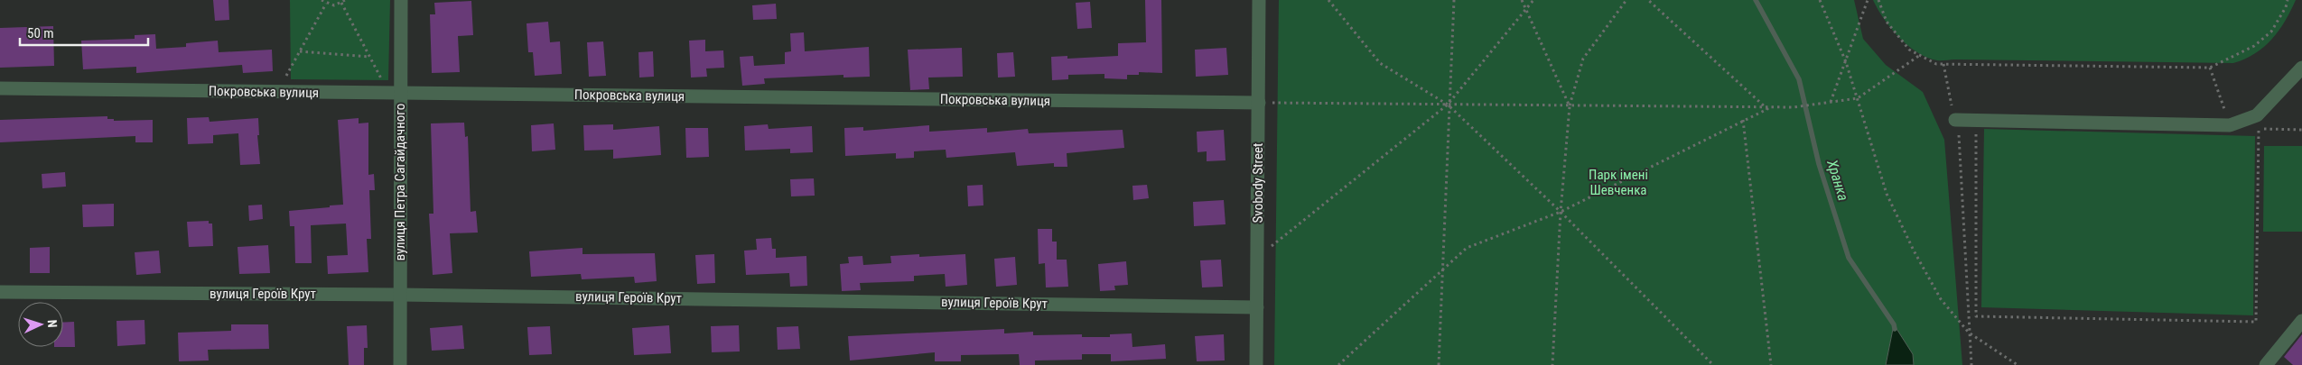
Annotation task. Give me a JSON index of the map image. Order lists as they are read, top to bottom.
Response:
{
  "streets": {
    "street": [
      "Покровська вулиця",
      "вулиця Петра Сагайдачного",
      "Svobody Street",
      "вулиця Героїв Крут"
    ]
  },
  "crossings": [
    ["Покровська вулиця", "вулиця Петра Сагайдачного"],
    ["Покровська вулиця", "Svobody Street"],
    ["вулиця Петра Сагайдачного", "вулиця Героїв Крут"],
    ["Svobody Street", "вулиця Героїв Крут"]
  ],
  "water": ["Хранка"],
  "parks": ["Парк імені Шевченка"],
  "scale_bar": "50 m",
  "north": "right"
}
